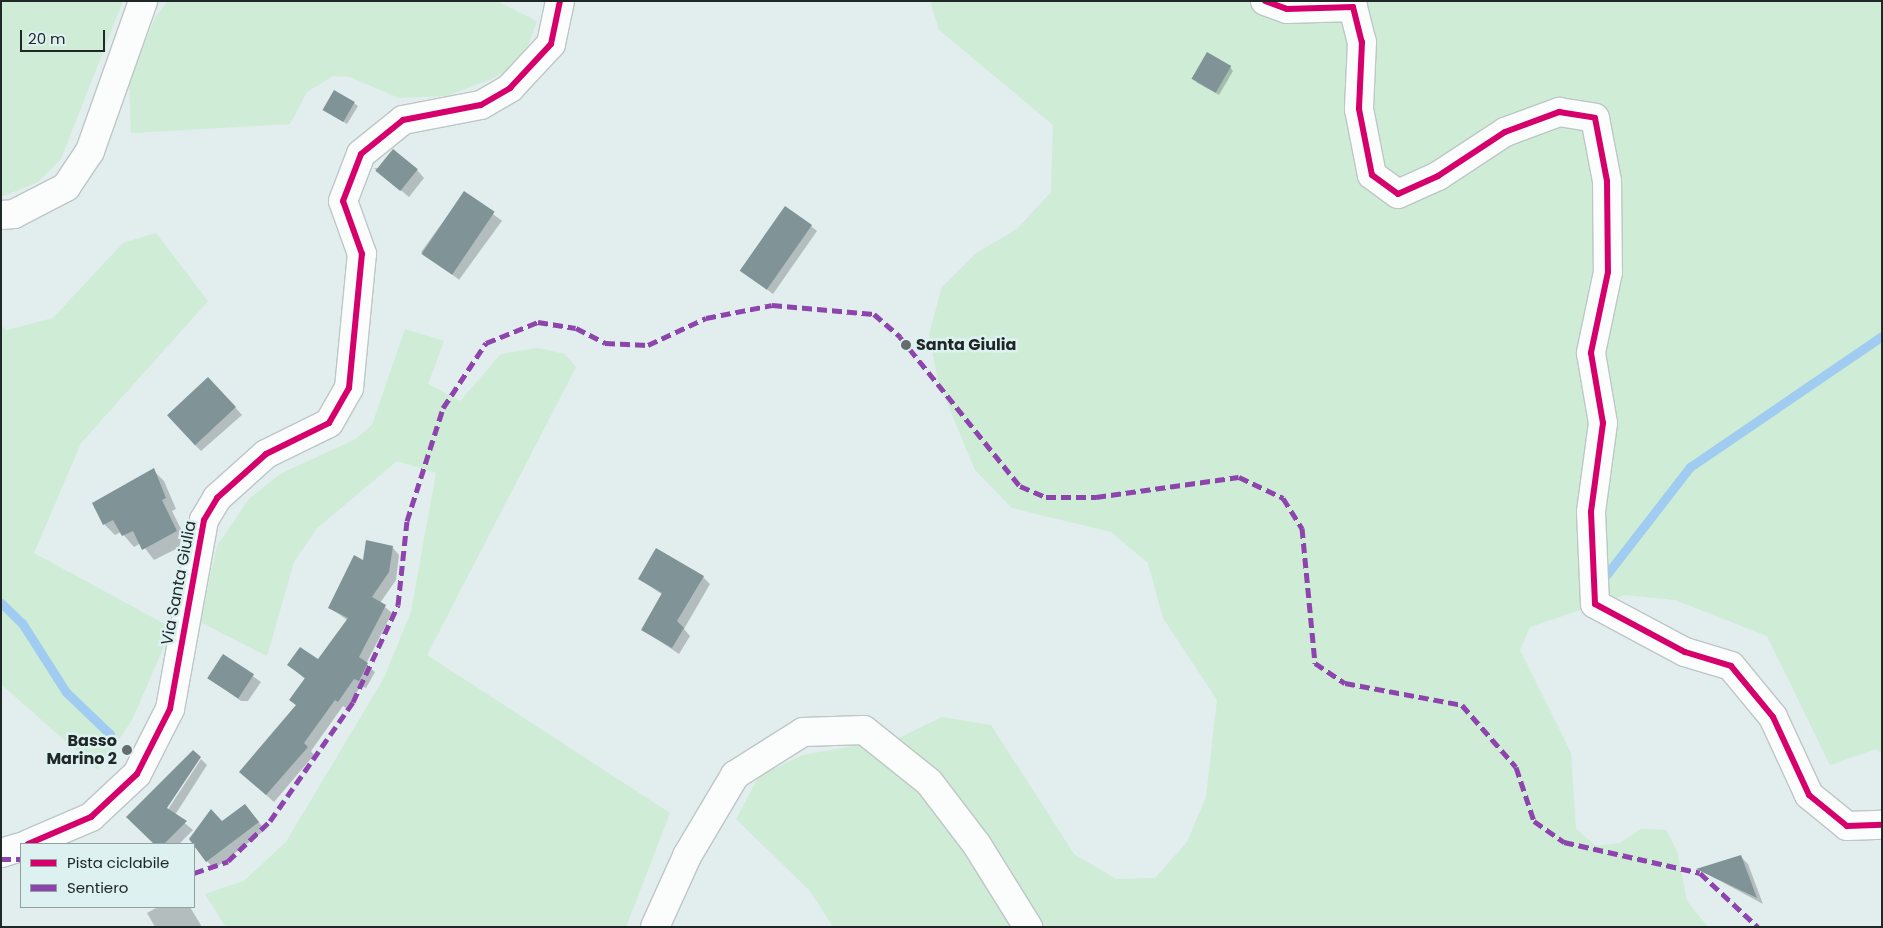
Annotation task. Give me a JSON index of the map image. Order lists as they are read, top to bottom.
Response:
{
  "streets": {
    "street": ["Via Santa Giulia"]
  },
  "places": ["Santa Giulia", "Basso Marino 2"],
  "legend": ["Pista ciclabile", "Sentiero"],
  "scale_bar": "20 m"
}
